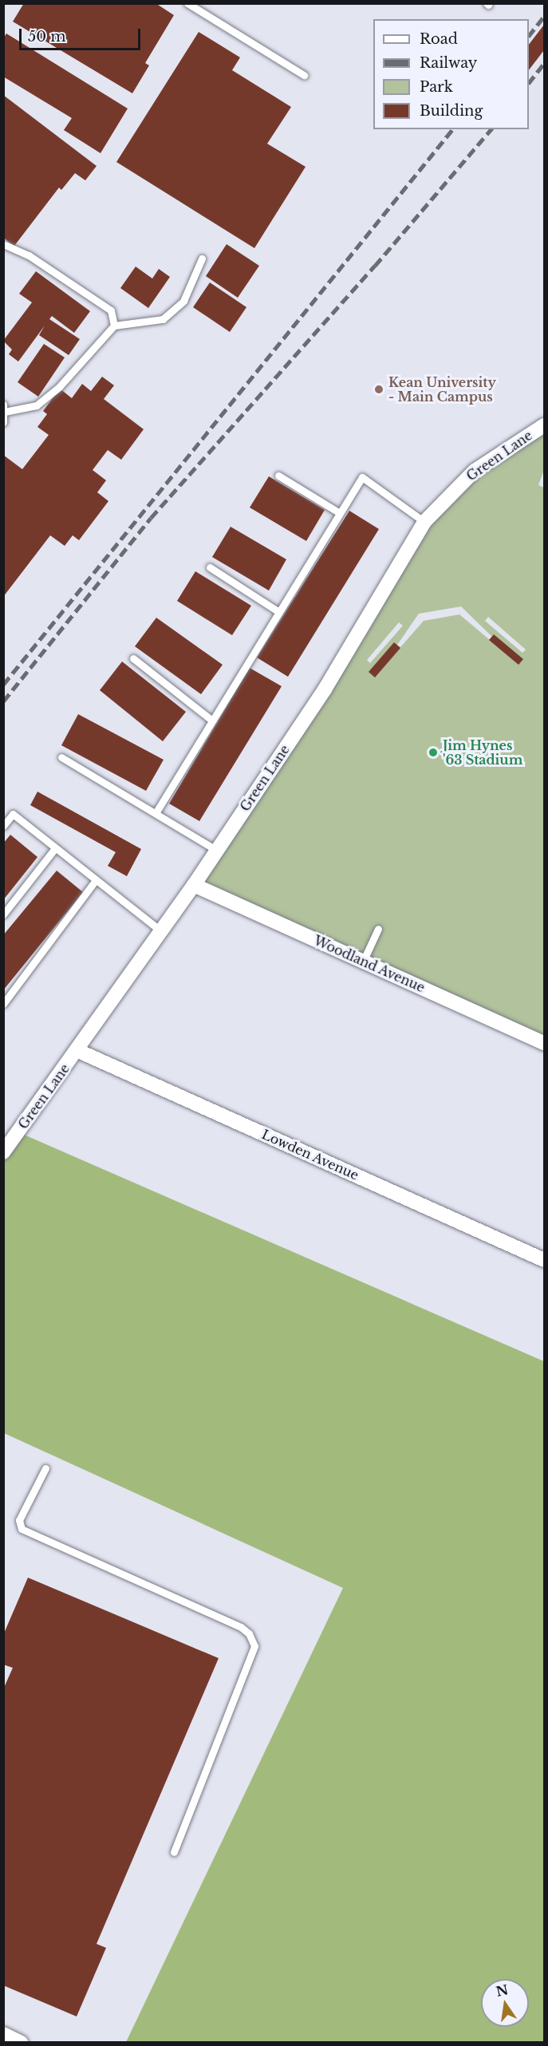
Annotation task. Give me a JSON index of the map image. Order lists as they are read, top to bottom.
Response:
{
  "streets": {
    "street": ["Green Lane", "Woodland Avenue", "Lowden Avenue"]
  },
  "crossings": [
    ["Green Lane", "Woodland Avenue"],
    ["Green Lane", "Lowden Avenue"]
  ],
  "places": ["Kean University - Main Campus", "Jim Hynes '63 Stadium"],
  "legend": [
    "Road",
    "Railway",
    "Park",
    "Building"
  ],
  "scale_bar": "50 m",
  "north": "top"
}
